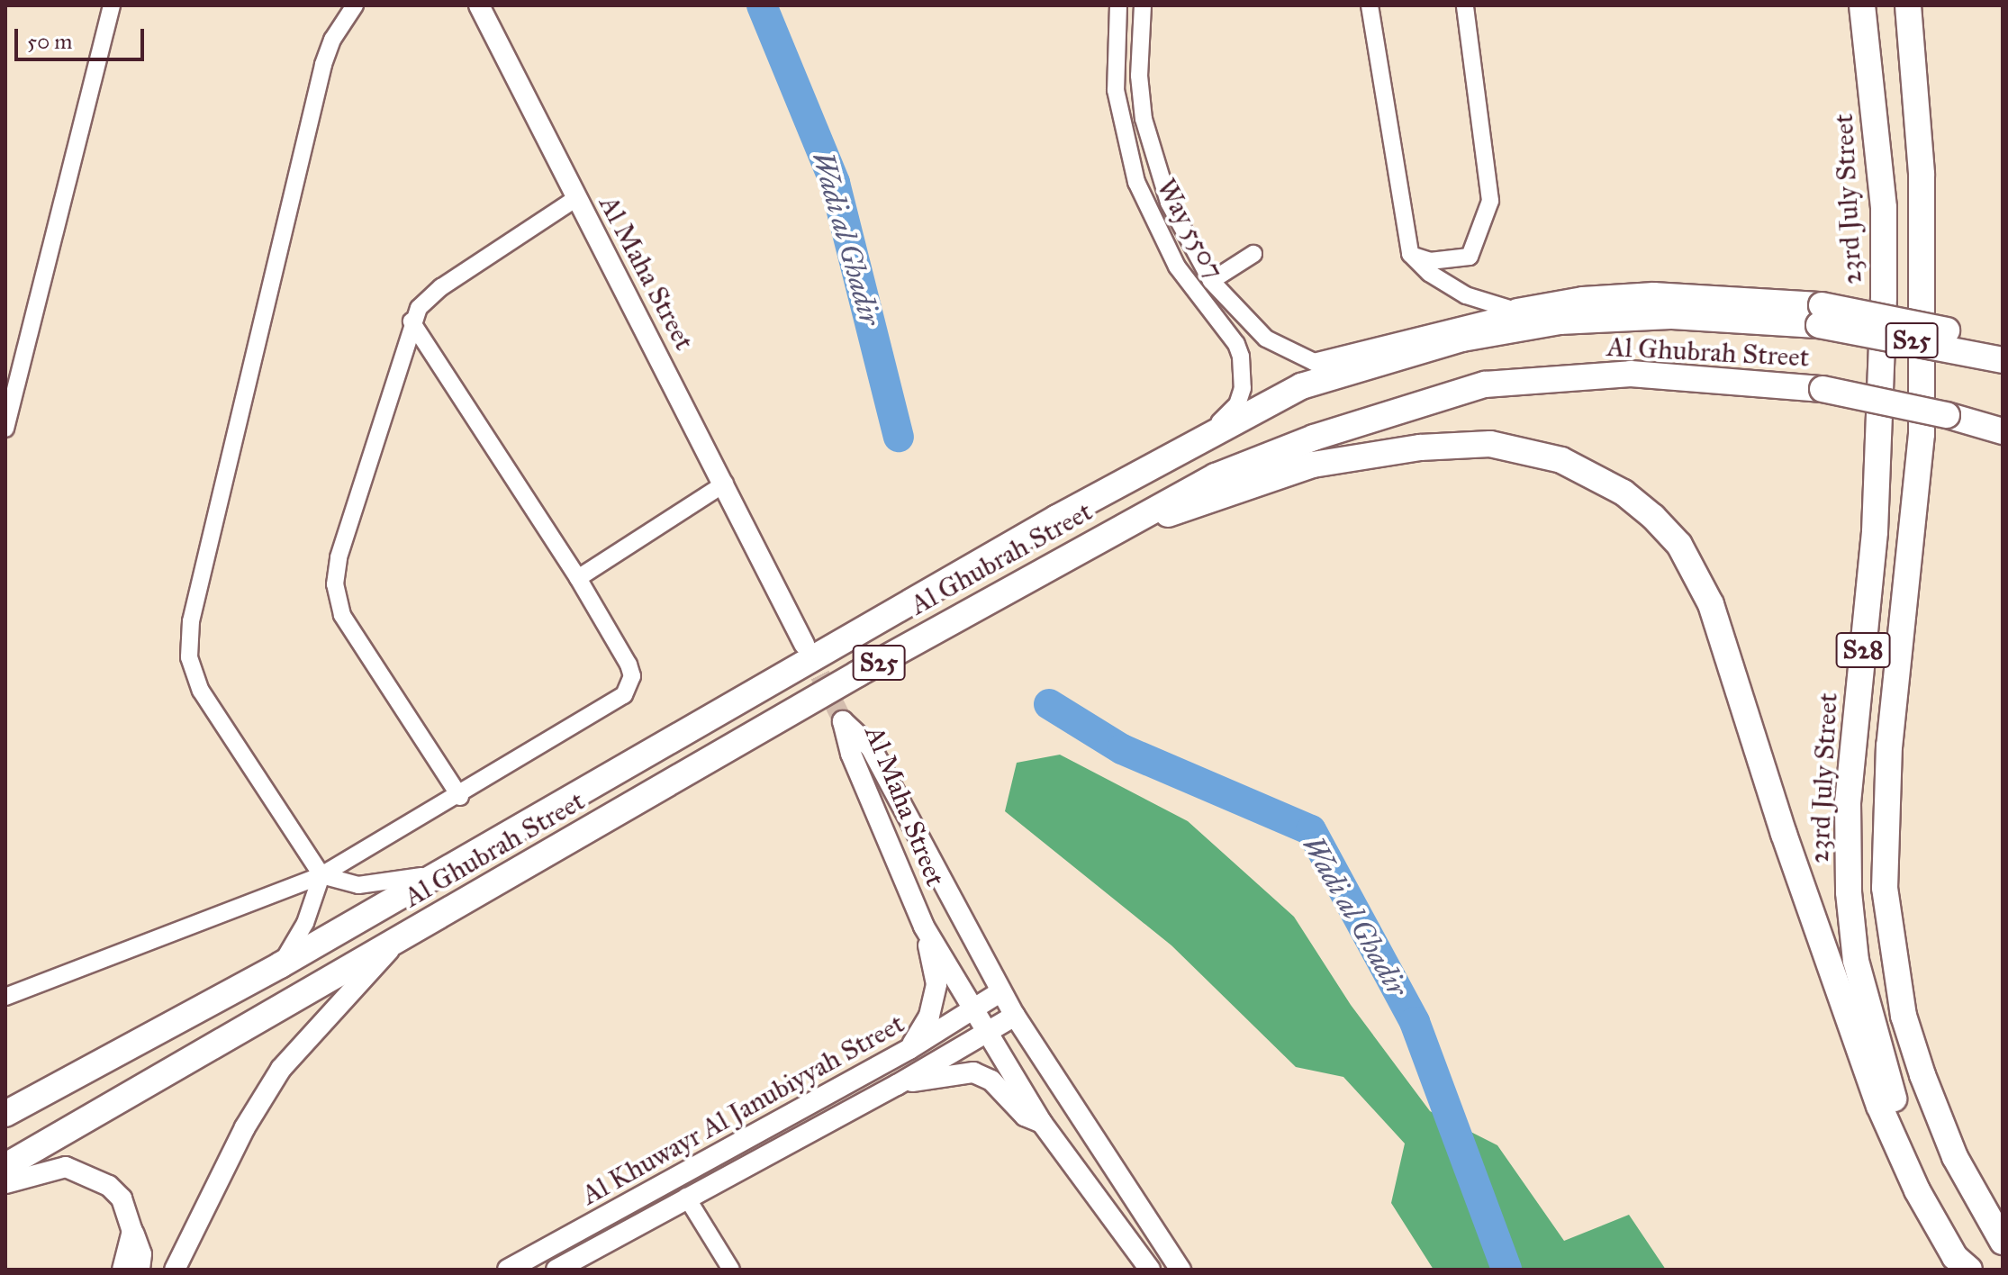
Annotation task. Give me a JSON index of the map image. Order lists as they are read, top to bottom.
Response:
{
  "streets": {
    "main road": [
      "23rd July Street",
      "S25",
      "Al Ghubrah Street",
      "S28"
    ],
    "street": ["Way 5507", "Al Maha Street", "Al Khuwayr Al Janubiyyah Street"]
  },
  "crossings": [
    ["Way 5507", "Al Ghubrah Street"],
    ["Al Maha Street", "Al Khuwayr Al Janubiyyah Street"]
  ],
  "water": ["Wadi al Ghadir"],
  "scale_bar": "50 m"
}
